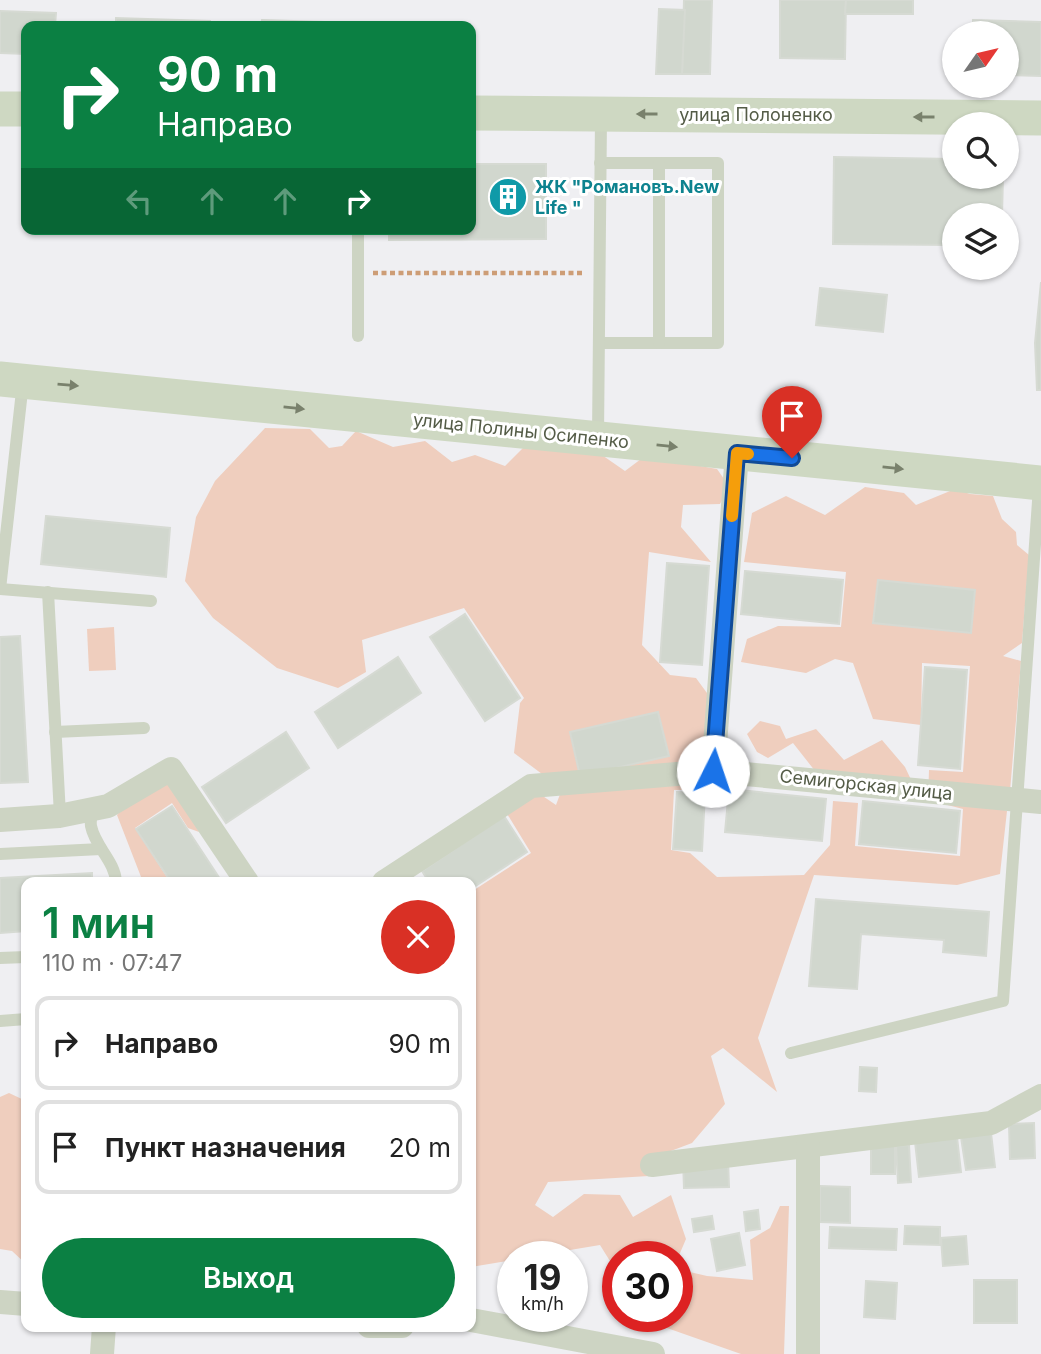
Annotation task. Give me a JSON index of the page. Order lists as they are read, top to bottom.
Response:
{
  "streets": {
    "main road": ["улица Полоненко", "улица Полины Осипенко"],
    "street": ["Семигорская улица"]
  },
  "one_way": ["улица Полоненко", "улица Полины Осипенко"],
  "places": {
    "building": ["ЖК \"Романовъ.New Life \""]
  },
  "north": "top right",
  "page": {
    "turn": ["90 m", "Направо"],
    "heading": ["1 мин", "110 m · 07:47"],
    "list": [
      {
        "name": "Направо",
        "value": "90 m"
      },
      {
        "name": "Пункт назначения",
        "value": "20 m"
      }
    ],
    "buttons": "Выход",
    "speed": "19 km/h",
    "limit": "30"
  }
}
